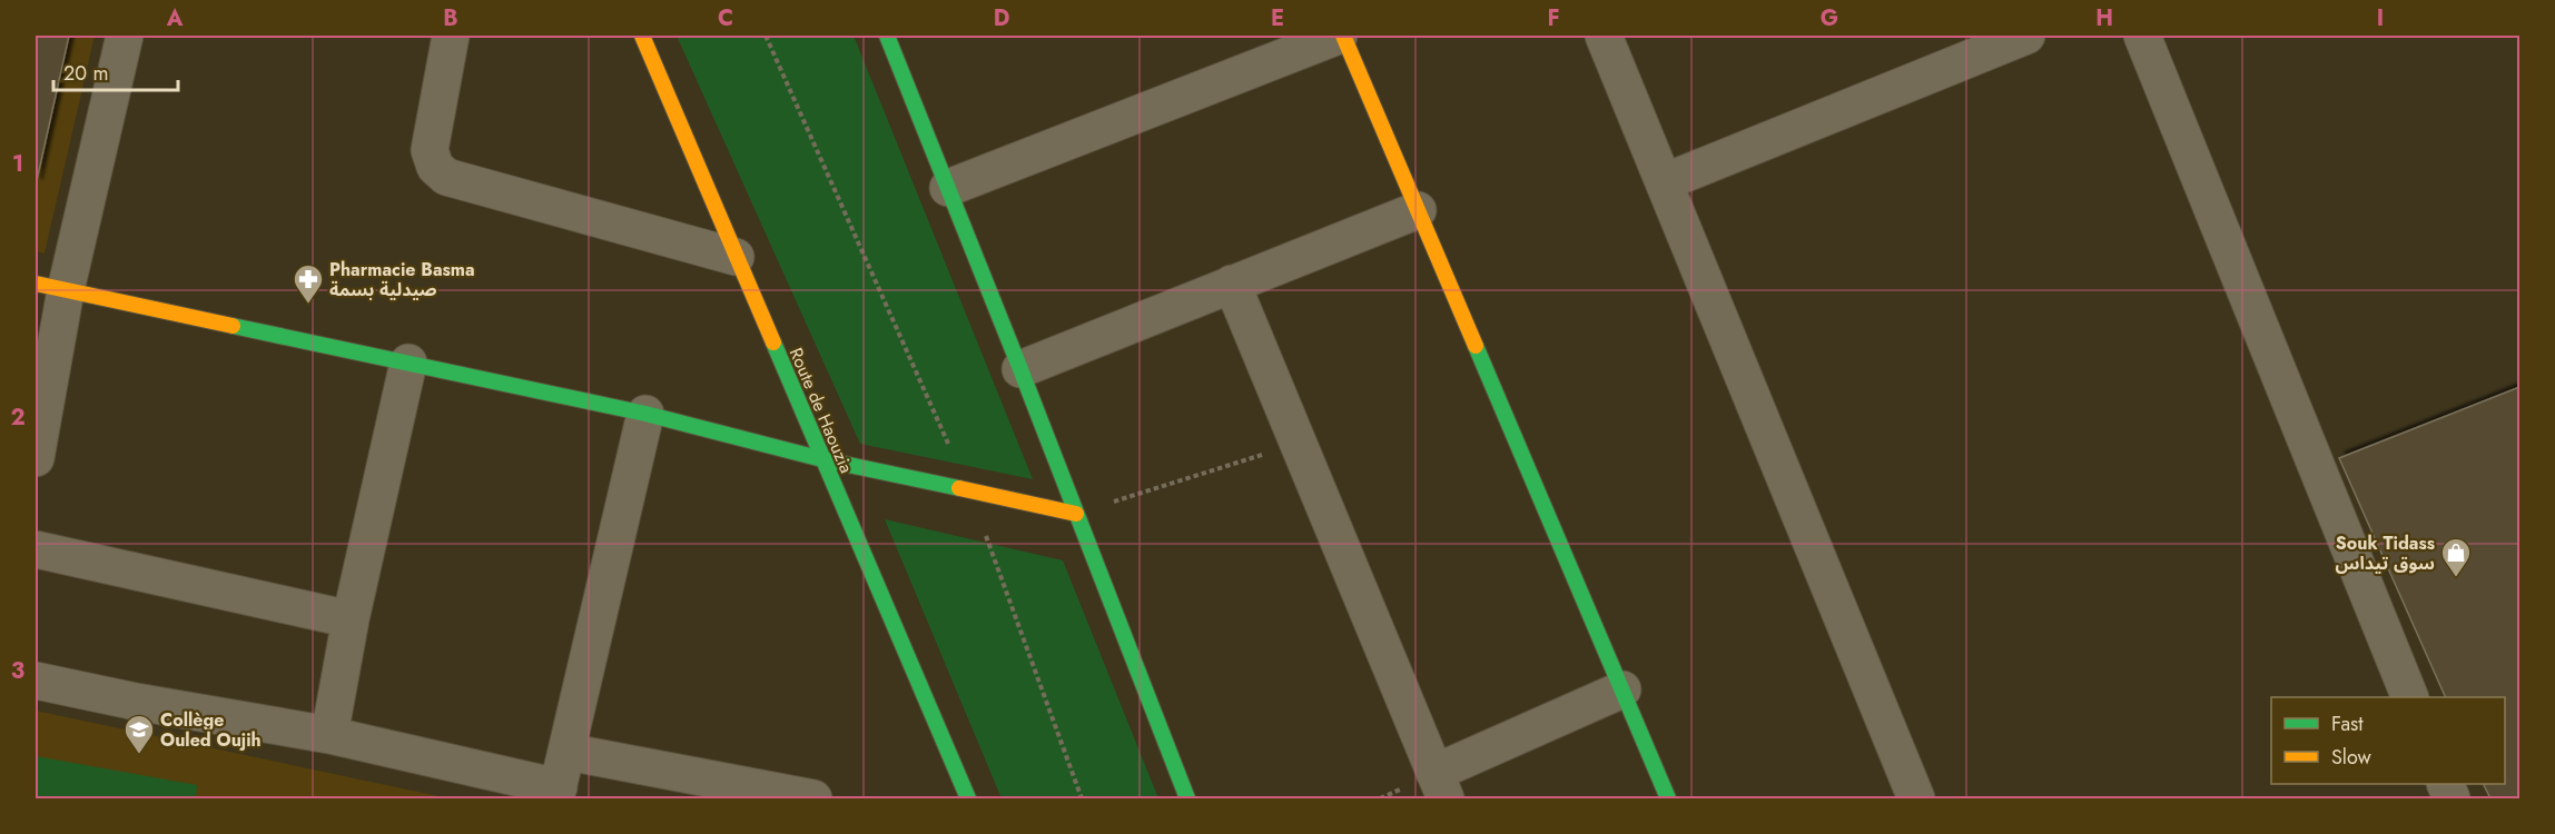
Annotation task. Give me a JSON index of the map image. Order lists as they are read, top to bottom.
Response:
{
  "streets": {
    "street": ["Route de Haouzia"]
  },
  "places": {
    "pharmacy": ["Pharmacie Basma صيدلية بسمة"],
    "shop": ["Souk Tidass سوق تيداس"],
    "school or university": ["Collège Ouled Oujih"]
  },
  "legend": ["Fast", "Slow"],
  "scale_bar": "20 m",
  "grid": {
    "columns": [
      "A",
      "B",
      "C",
      "D",
      "E",
      "F",
      "G",
      "H",
      "I"
    ],
    "rows": ["1", "2", "3"]
  }
}
